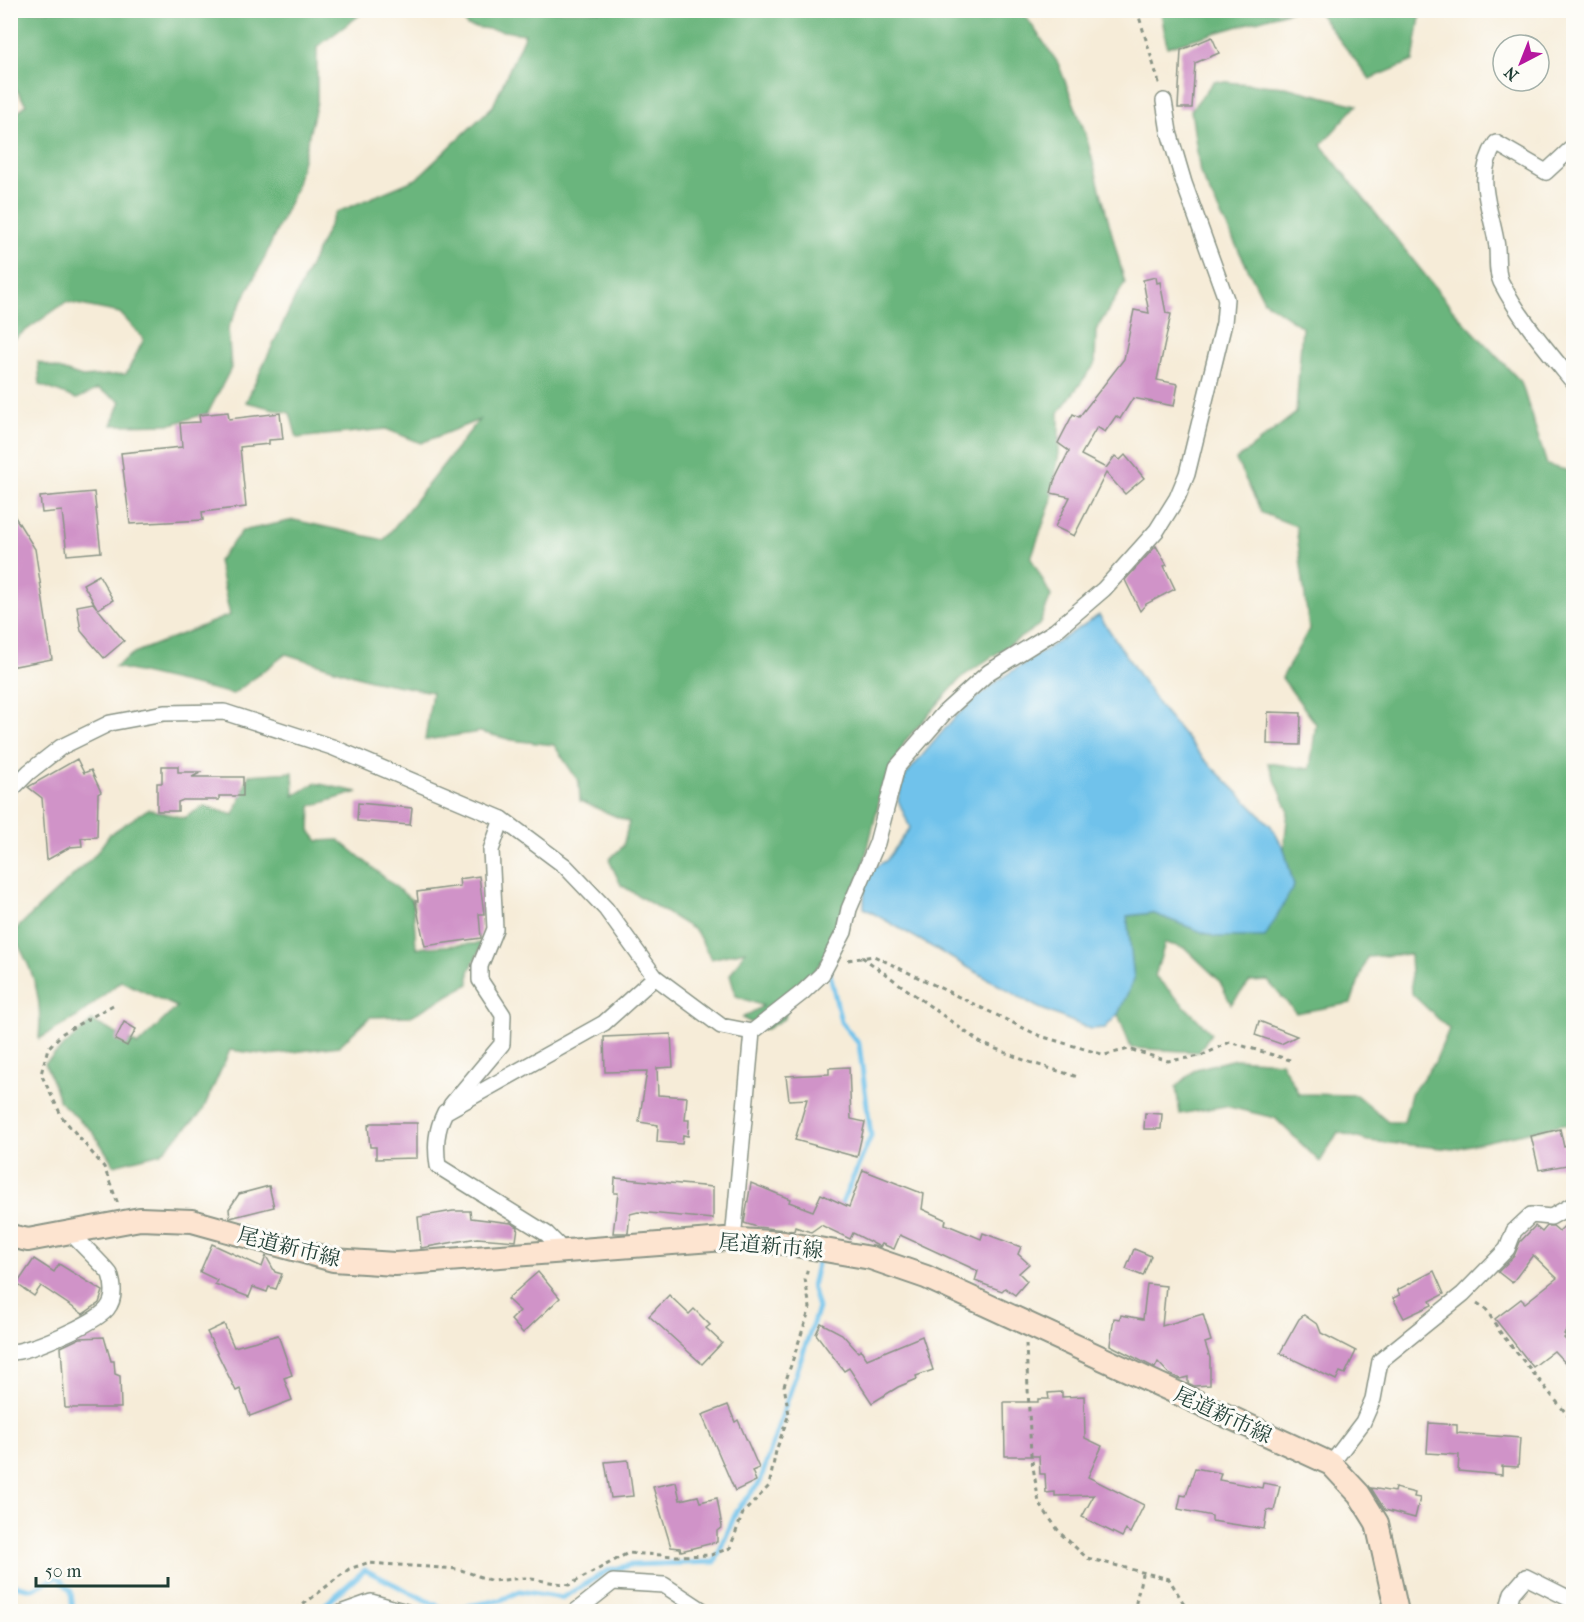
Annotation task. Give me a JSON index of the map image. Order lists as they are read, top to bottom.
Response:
{
  "streets": {
    "main road": ["尾道新市線"]
  },
  "scale_bar": "50 m",
  "north": "bottom left"
}
